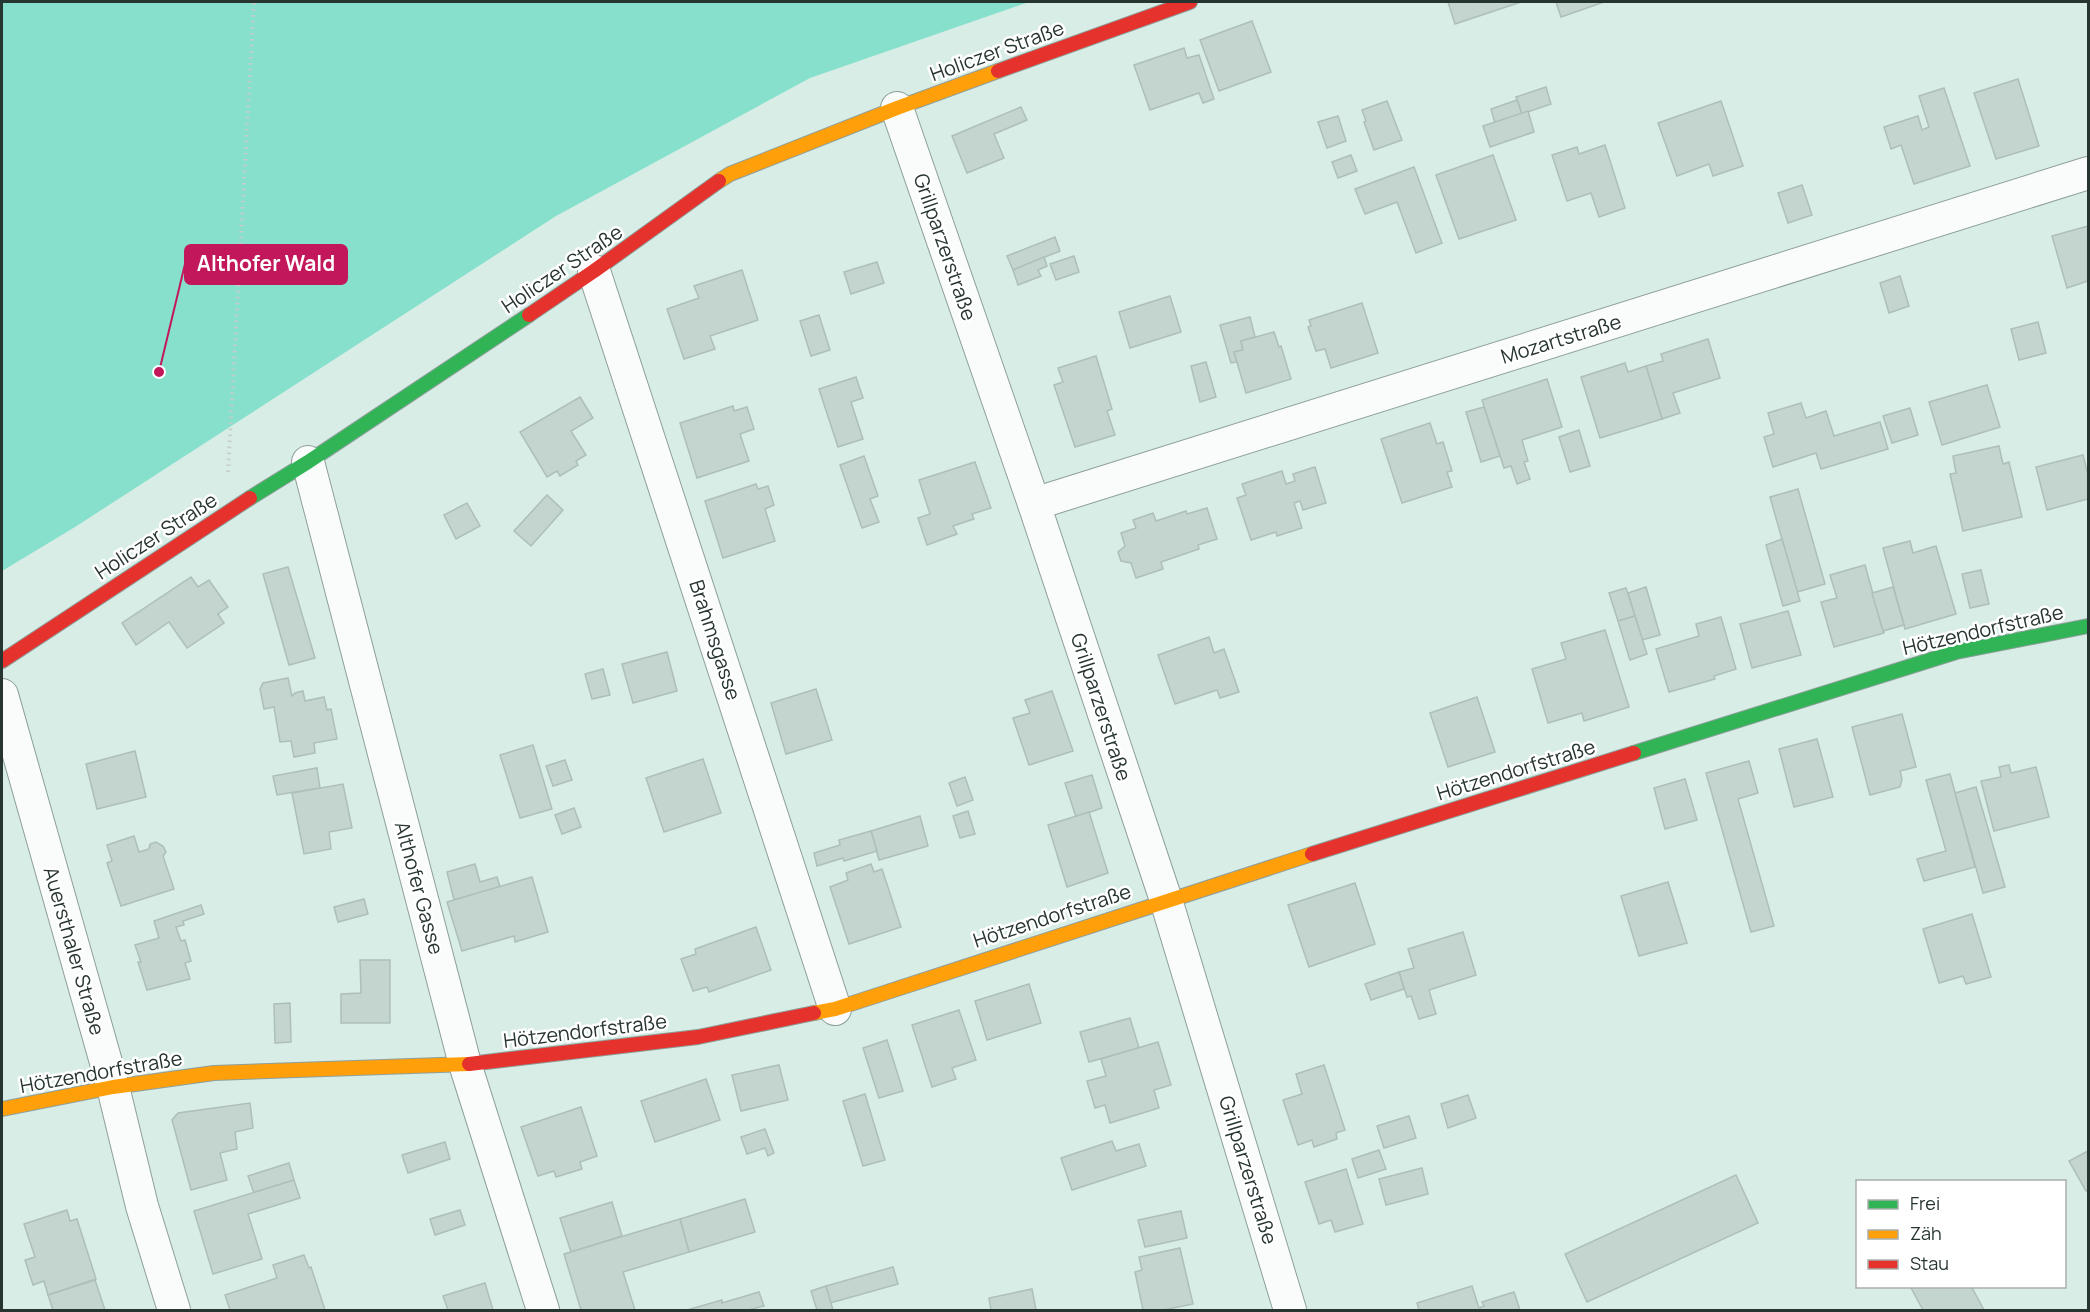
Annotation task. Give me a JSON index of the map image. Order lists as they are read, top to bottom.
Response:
{
  "streets": {
    "street": [
      "Holiczer Straße",
      "Grillparzerstraße",
      "Mozartstraße",
      "Hötzendorfstraße",
      "Brahmsgasse",
      "Althofer Gasse",
      "Auersthaler Straße"
    ]
  },
  "crossings": [
    ["Holiczer Straße", "Grillparzerstraße"],
    ["Holiczer Straße", "Brahmsgasse"],
    ["Holiczer Straße", "Althofer Gasse"],
    ["Grillparzerstraße", "Mozartstraße"],
    ["Grillparzerstraße", "Hötzendorfstraße"],
    ["Hötzendorfstraße", "Brahmsgasse"],
    ["Hötzendorfstraße", "Althofer Gasse"],
    ["Hötzendorfstraße", "Auersthaler Straße"]
  ],
  "places": ["Althofer Wald"],
  "legend": ["Frei", "Zäh", "Stau"]
}
